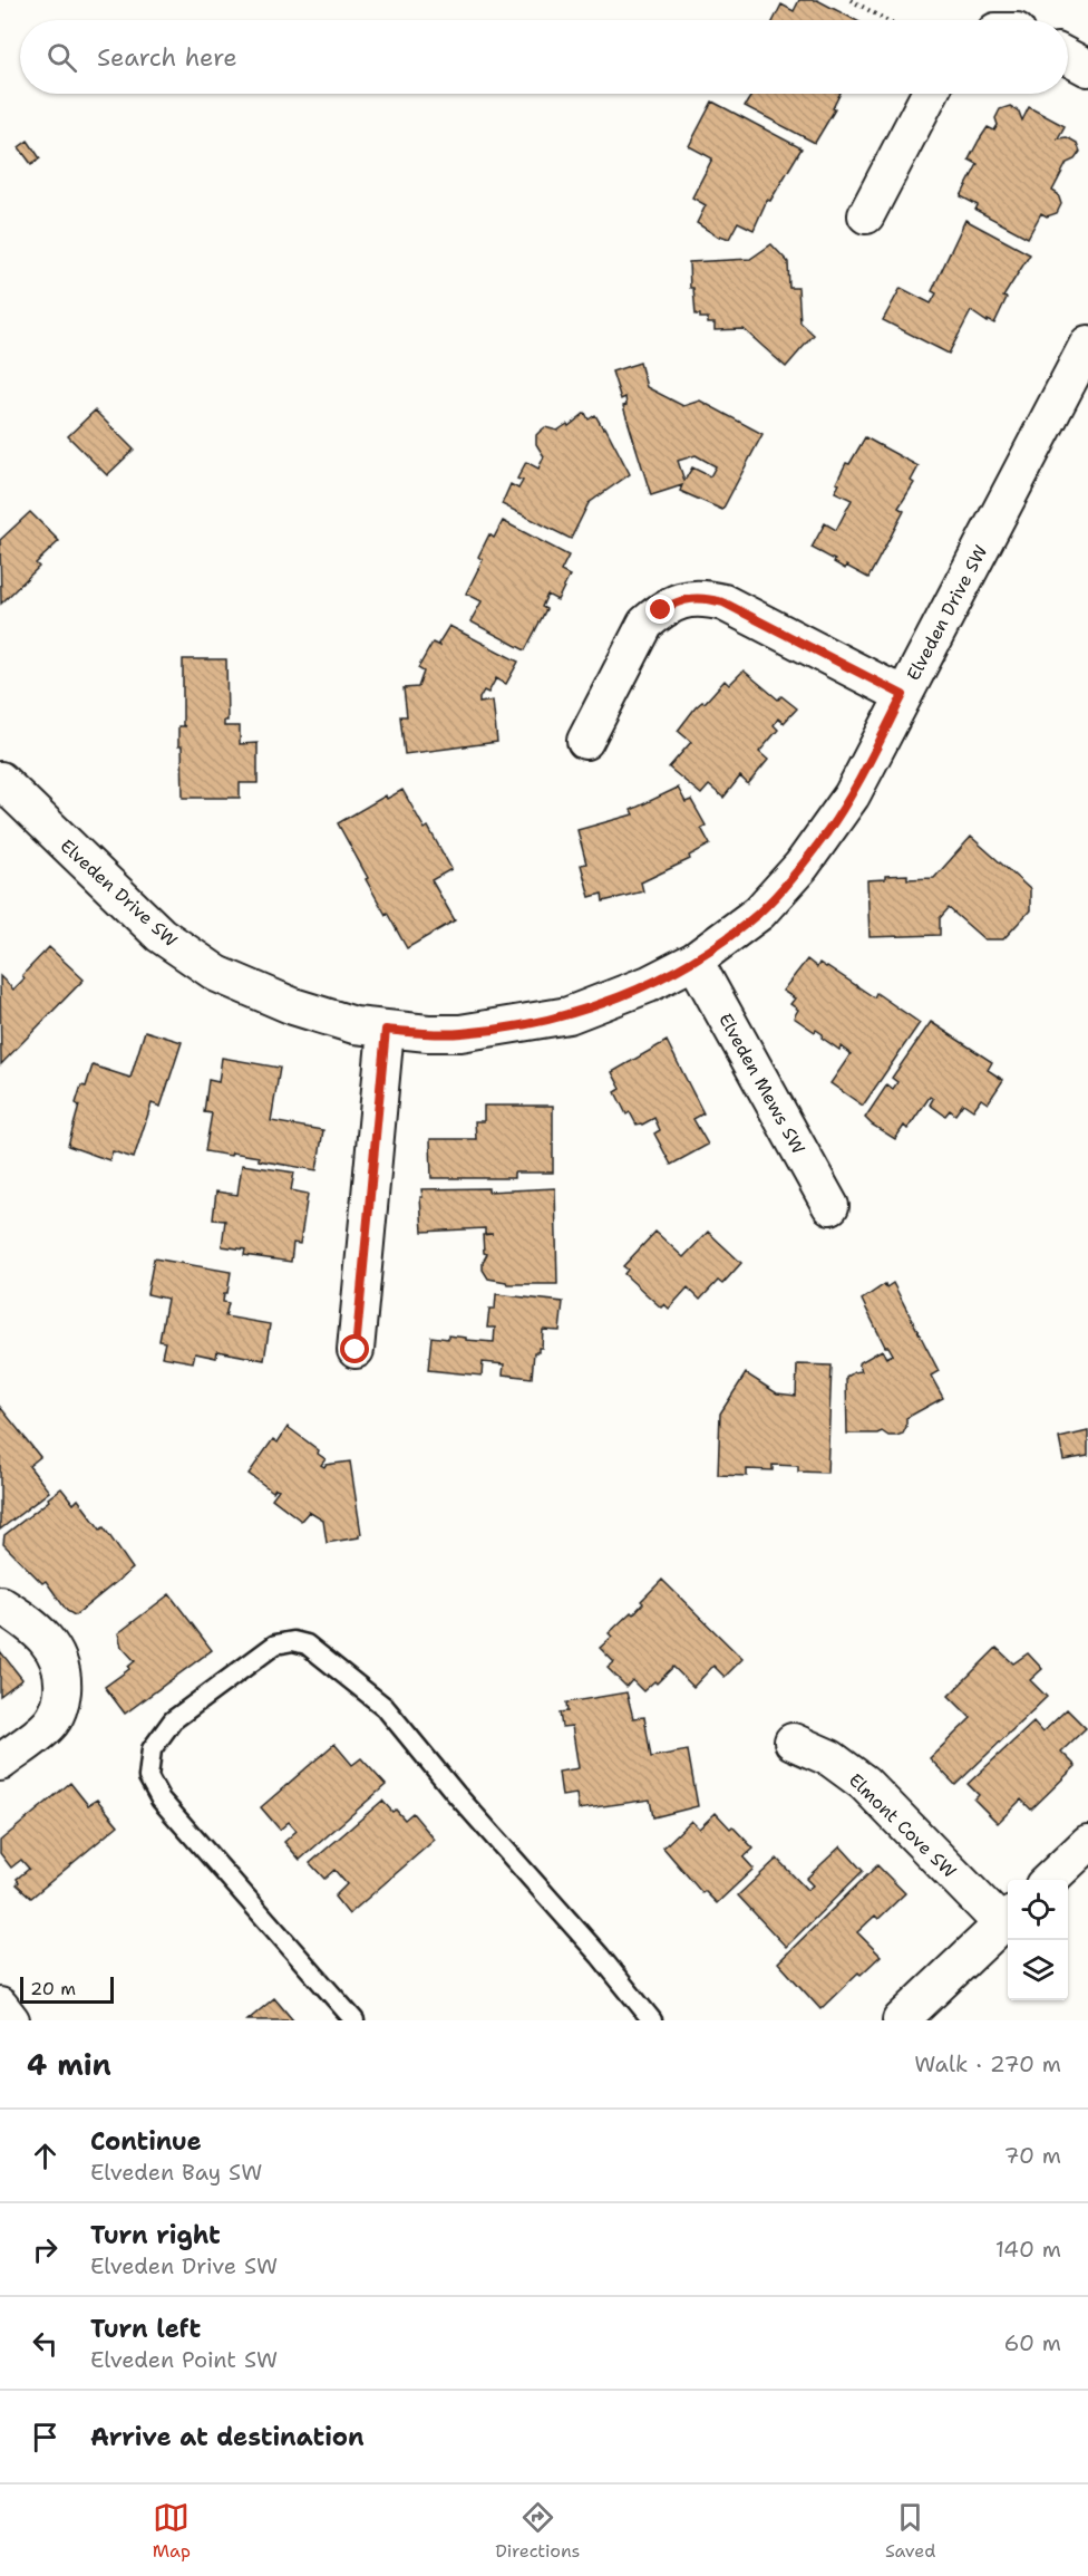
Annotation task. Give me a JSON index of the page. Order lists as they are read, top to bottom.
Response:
{
  "streets": {
    "street": ["Elveden Drive SW", "Elveden Mews SW", "Elmont Cove SW"]
  },
  "crossings": [
    ["Elveden Drive SW", "Elveden Mews SW"]
  ],
  "scale_bar": "20 m",
  "page": {
    "search": "Search here",
    "scale": "20 m",
    "heading": ["4 min", "Walk · 270 m"],
    "list": [
      ["Continue", "Elveden Bay SW", "70 m"],
      ["Turn right", "Elveden Drive SW", "140 m"],
      ["Turn left", "Elveden Point SW", "60 m"],
      "Arrive at destination"
    ],
    "nav": ["Map", "Directions", "Saved"]
  }
}
